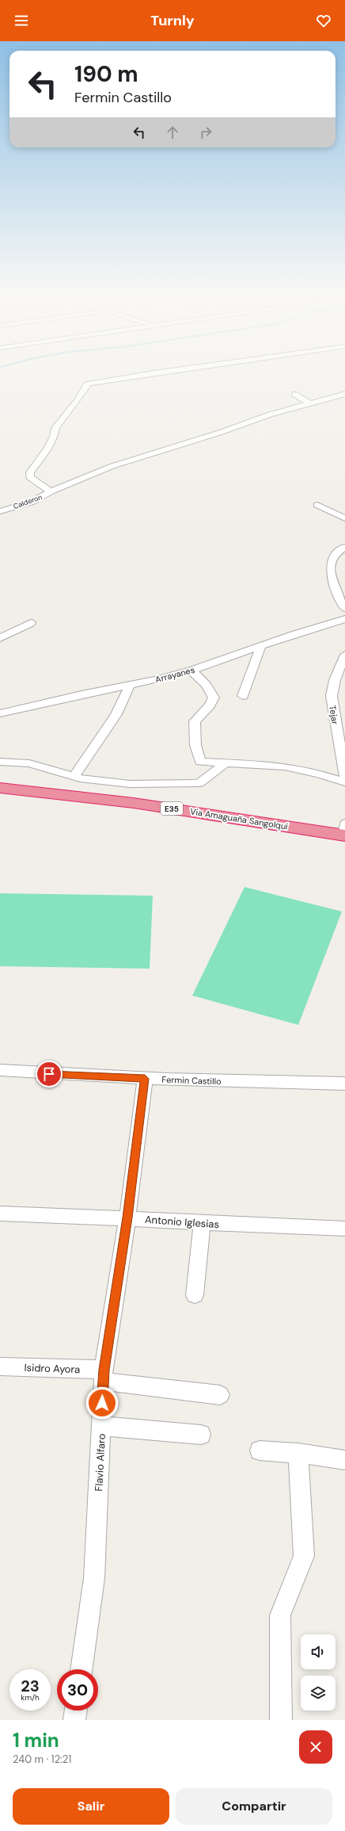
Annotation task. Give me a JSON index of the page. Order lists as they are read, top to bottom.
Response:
{
  "streets": {
    "highway": ["E35", "Via Amaguaña Sangolquí"],
    "street": [
      "Calderon",
      "Arrayanes",
      "Tejar",
      "Fermin Castillo",
      "Antonio Iglesias",
      "Isidro Ayora",
      "Flavio Alfaro"
    ]
  },
  "crossings": [
    ["Fermin Castillo", "Flavio Alfaro"],
    ["Antonio Iglesias", "Flavio Alfaro"],
    ["Isidro Ayora", "Flavio Alfaro"]
  ],
  "page": {
    "header": "Turnly",
    "turn": ["190 m", "Fermin Castillo"],
    "speed": "23 km/h",
    "limit": "30",
    "heading": ["1 min", "240 m · 12:21"],
    "buttons": ["Salir", "Compartir"]
  }
}
